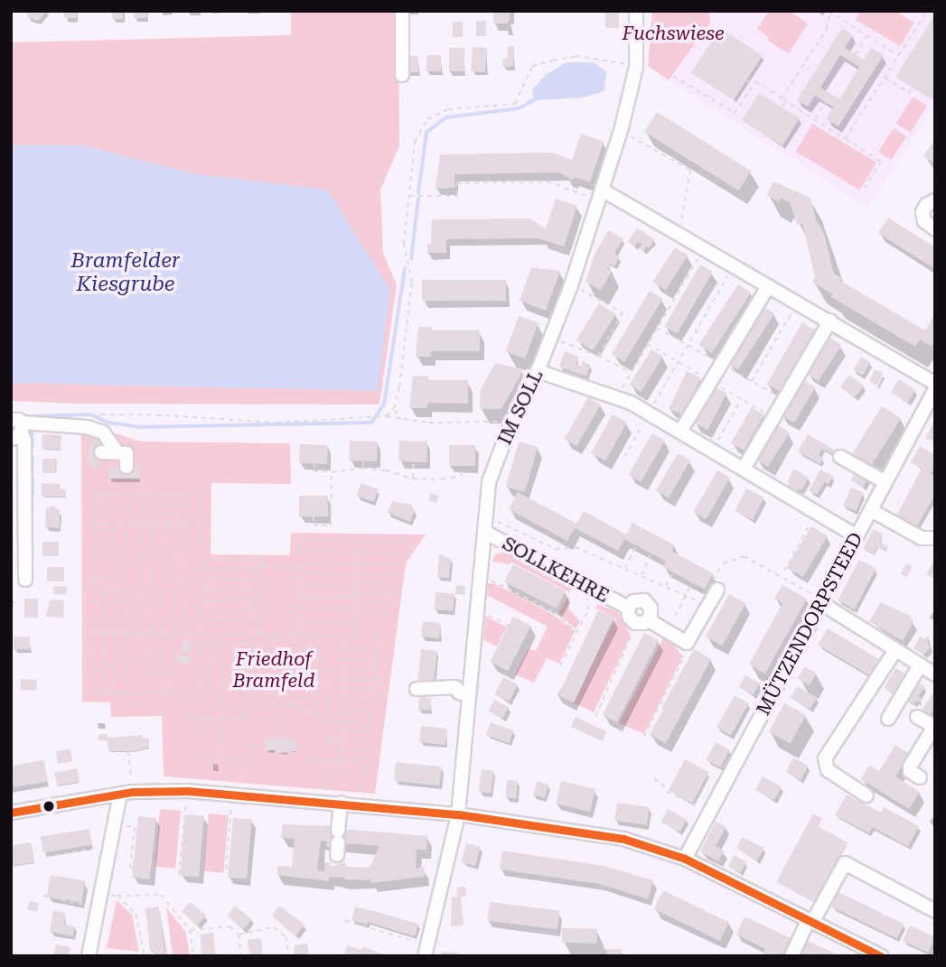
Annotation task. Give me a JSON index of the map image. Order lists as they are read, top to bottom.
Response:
{
  "streets": {
    "street": ["IM SOLL", "SOLLKEHRE", "MÜTZENDORPSTEED"]
  },
  "crossings": [
    ["IM SOLL", "SOLLKEHRE"]
  ],
  "water": ["Bramfelder Kiesgrube"],
  "parks": ["Fuchswiese", "Friedhof Bramfeld"]
}
